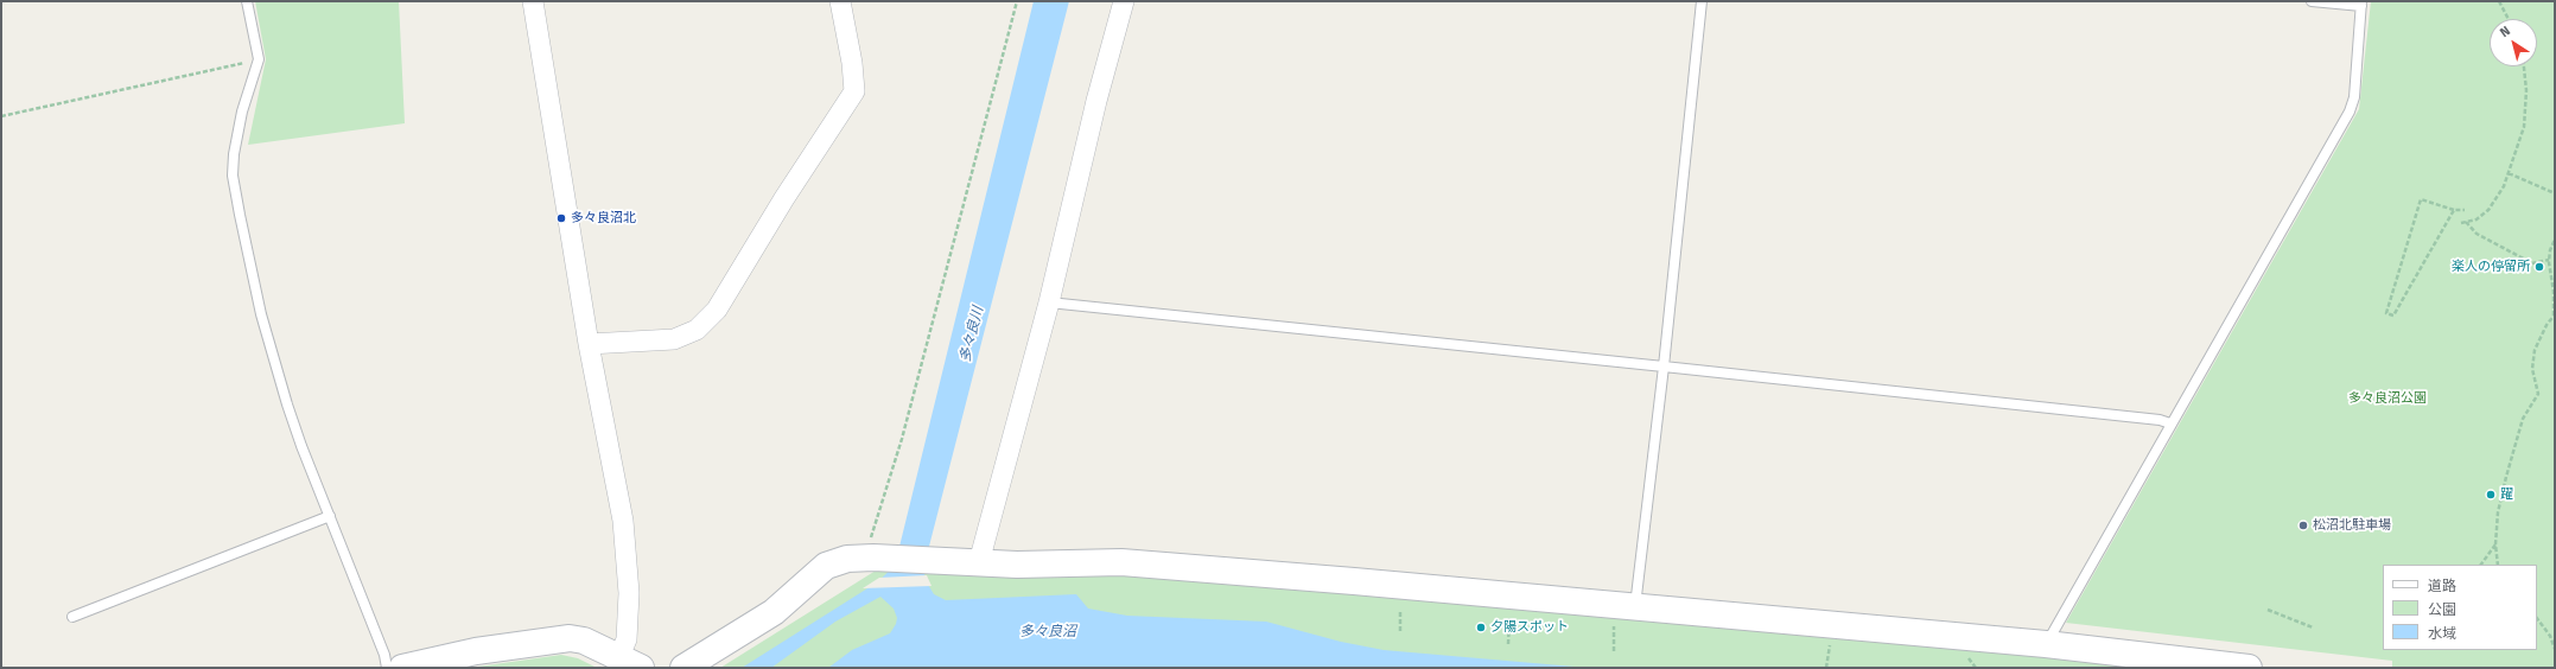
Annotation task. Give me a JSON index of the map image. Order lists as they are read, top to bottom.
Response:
{
  "water": ["多々良川", "多々良沼"],
  "parks": ["多々良沼公園"],
  "places": [
    "多々良沼北",
    "楽人の停留所",
    "躍",
    "松沼北駐車場",
    "夕陽スポット"
  ],
  "legend": ["道路", "公園", "水域"],
  "north": "top left"
}
